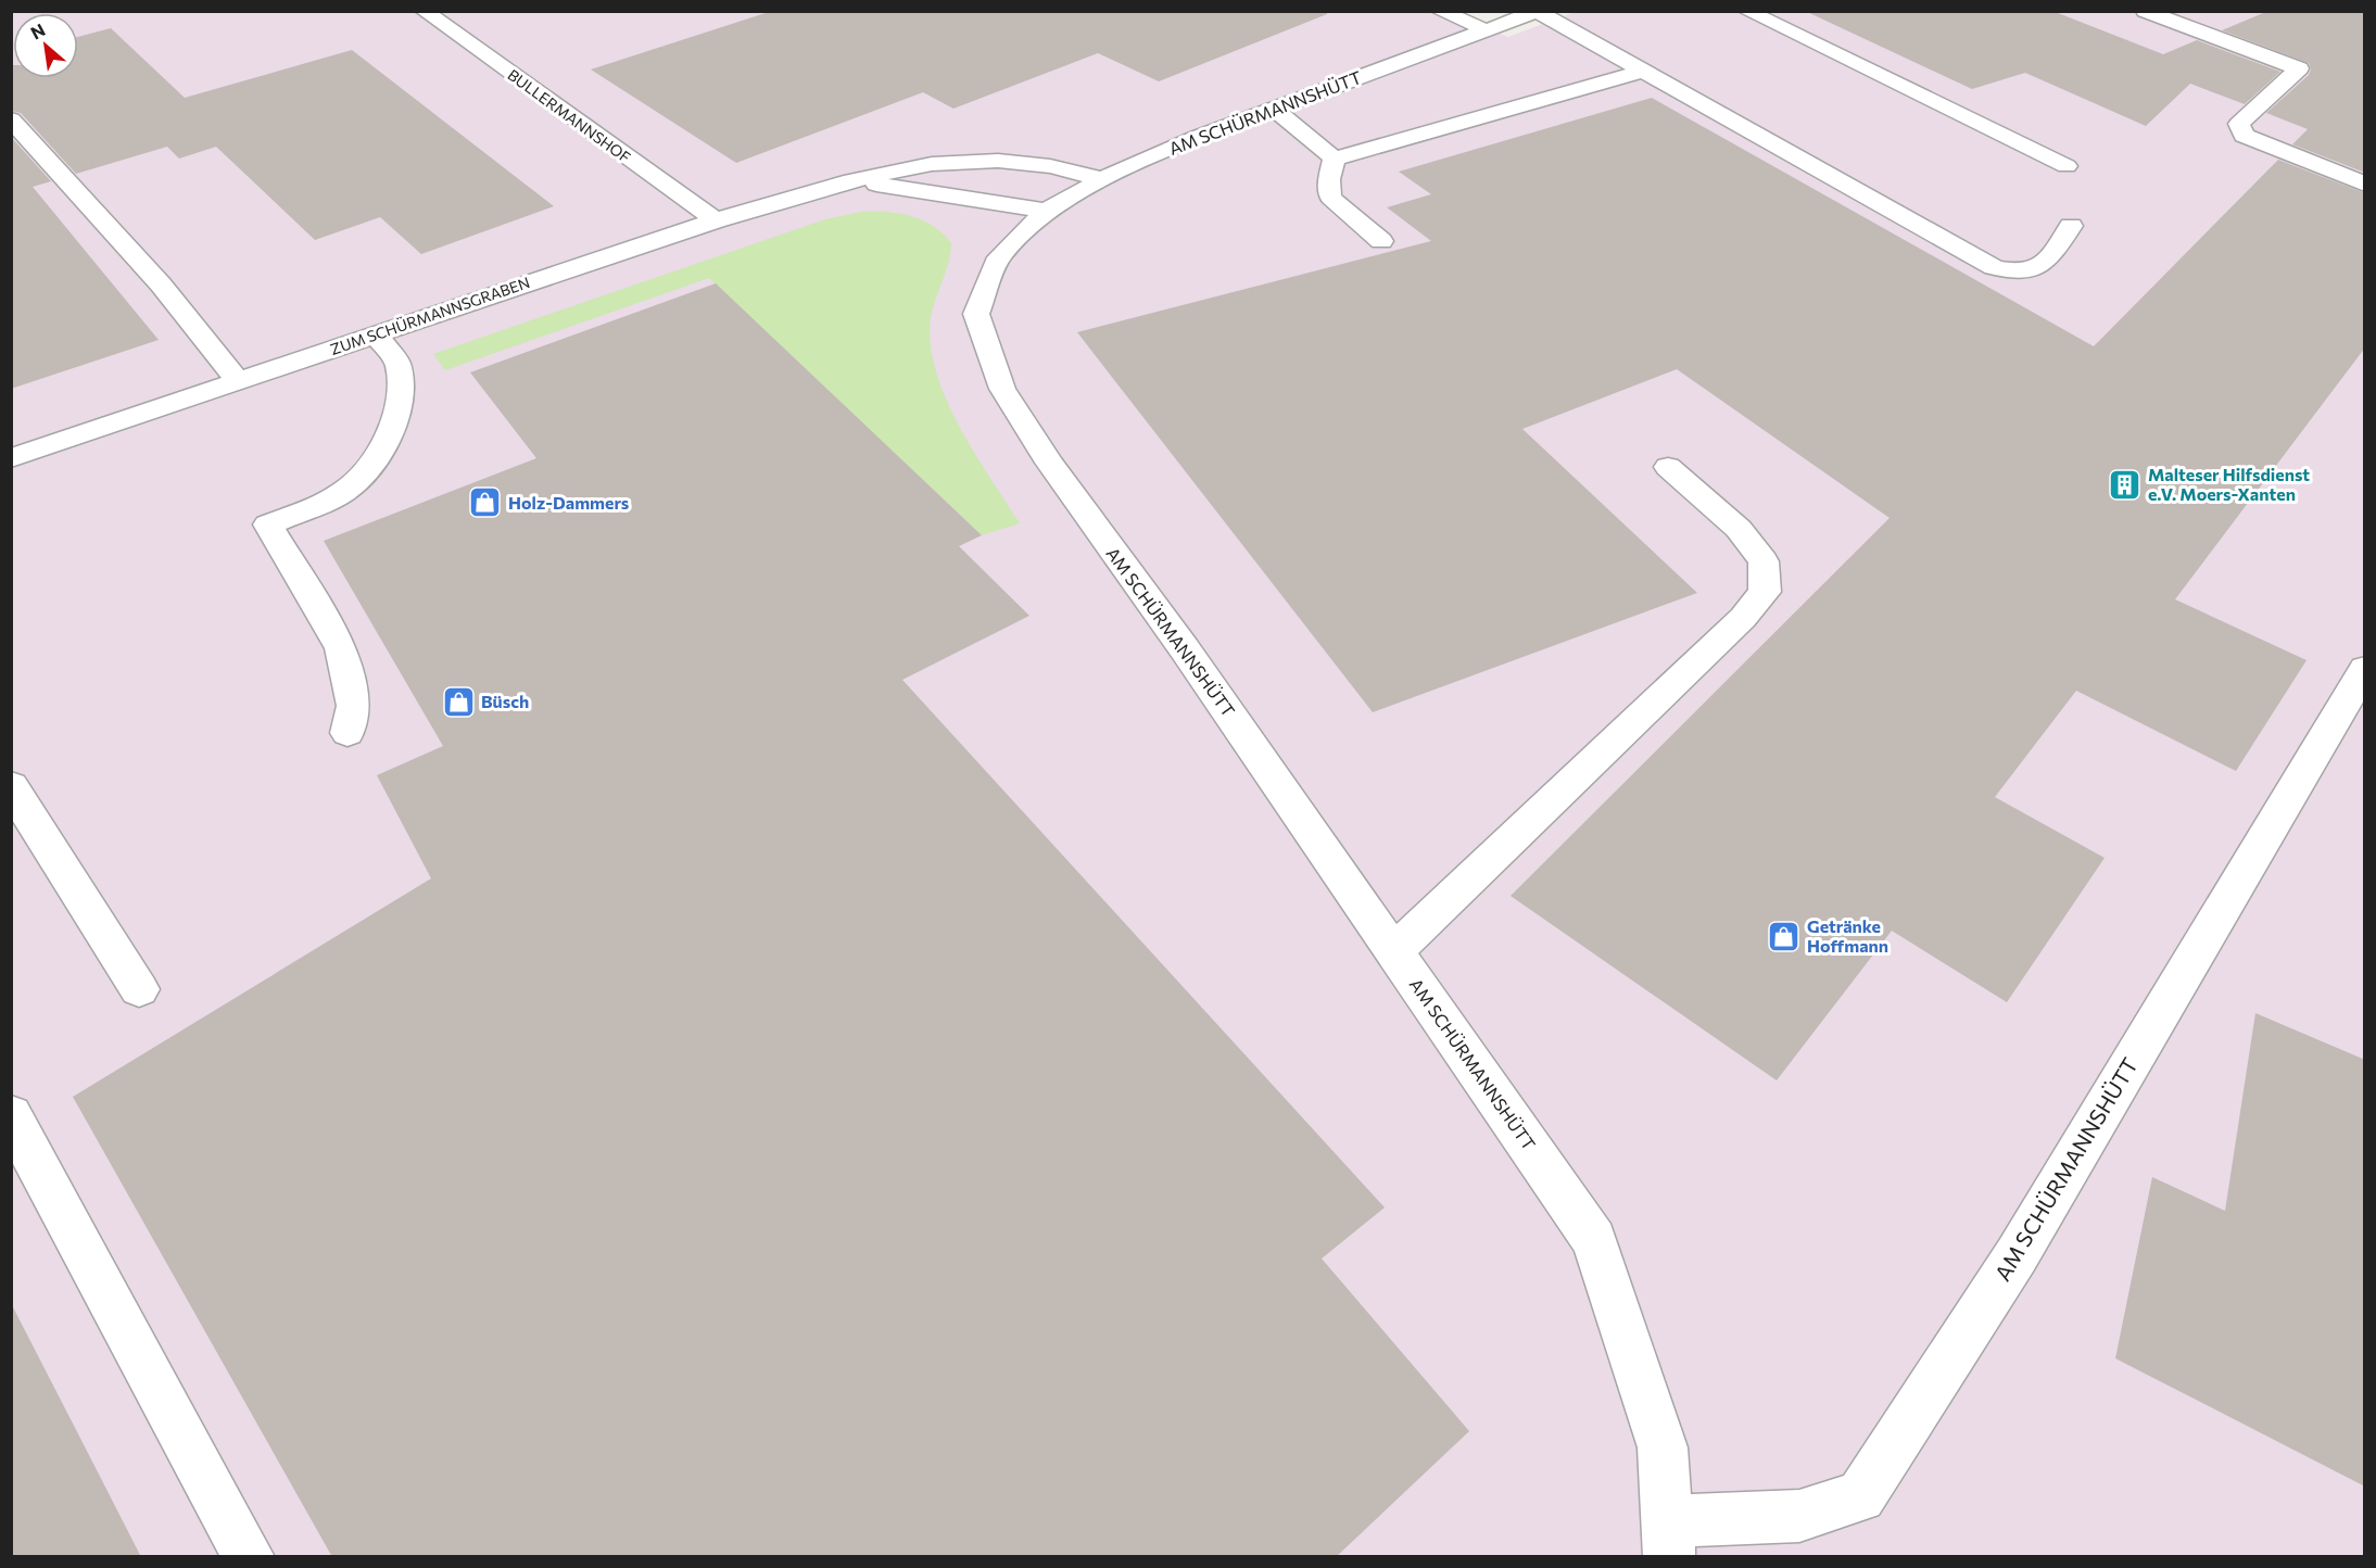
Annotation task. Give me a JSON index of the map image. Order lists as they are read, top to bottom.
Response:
{
  "streets": {
    "street": ["AM SCHÜRMANNSHÜTT", "BULLERMANNSHOF", "ZUM SCHÜRMANNSGRABEN"]
  },
  "crossings": [
    ["AM SCHÜRMANNSHÜTT", "ZUM SCHÜRMANNSGRABEN"],
    ["BULLERMANNSHOF", "ZUM SCHÜRMANNSGRABEN"]
  ],
  "places": {
    "building": ["Malteser Hilfsdienst e.V. Moers-Xanten"],
    "shop": ["Holz-Dammers", "Büsch", "Getränke Hoffmann"]
  },
  "north": "top left"
}
